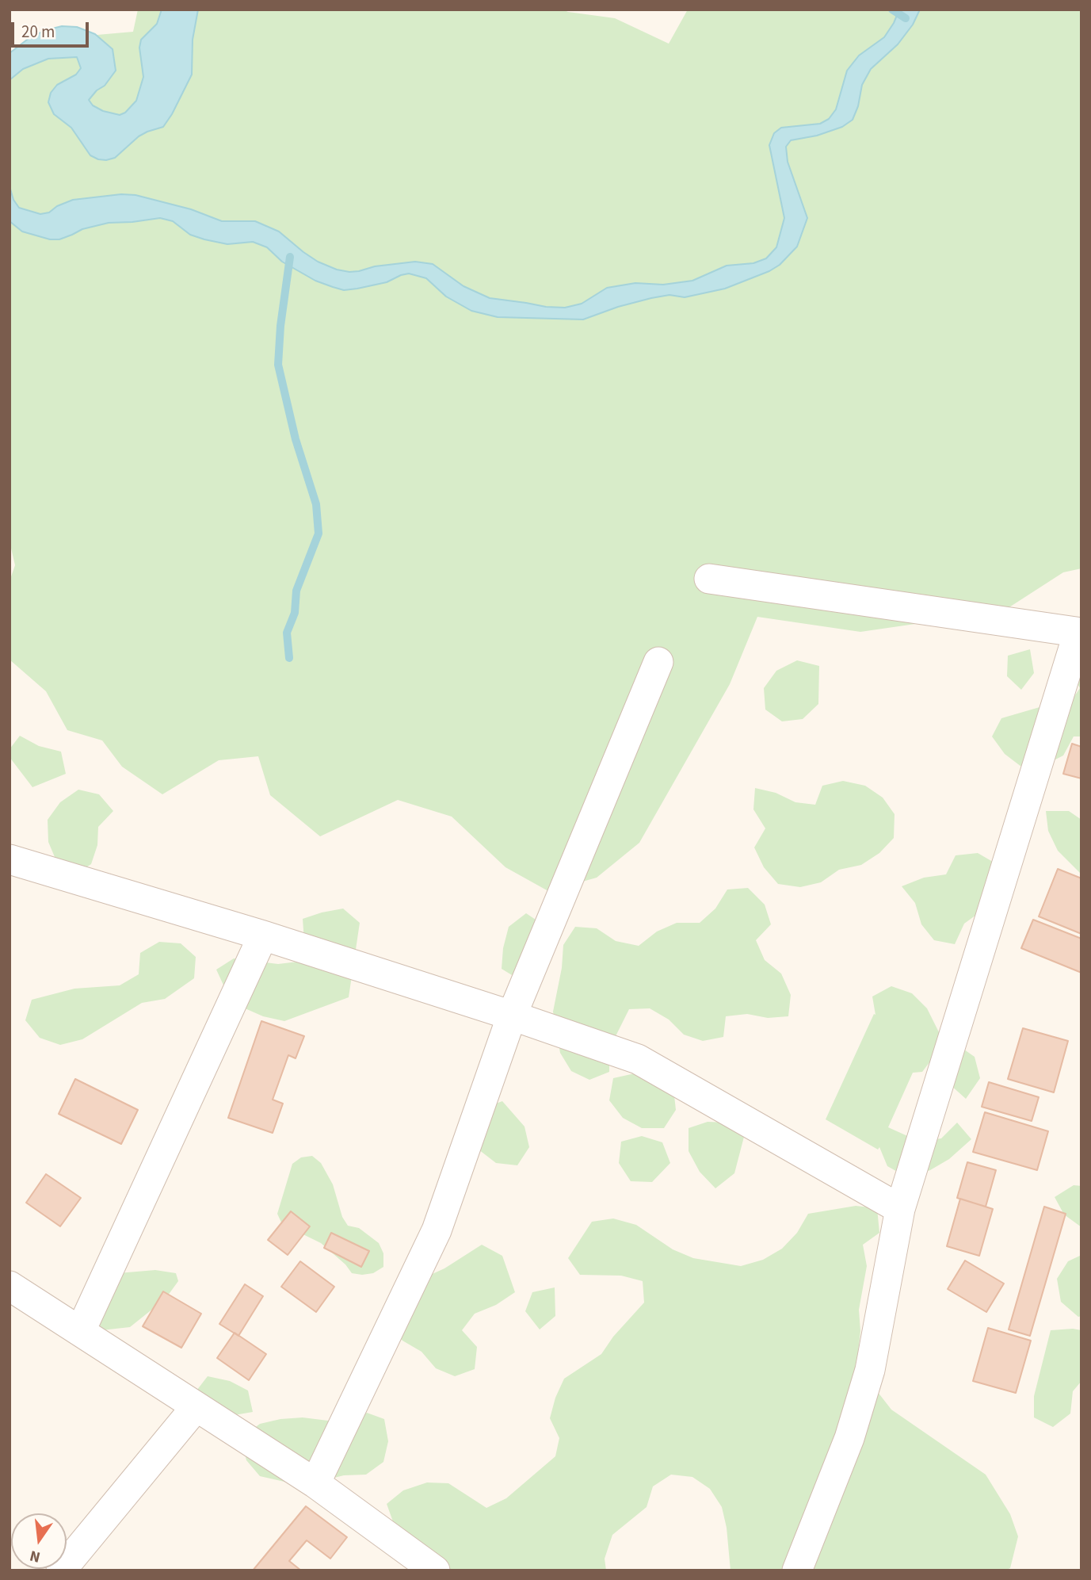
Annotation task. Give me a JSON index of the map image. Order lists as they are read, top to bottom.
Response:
{
  "scale_bar": "20 m",
  "north": "bottom"
}
